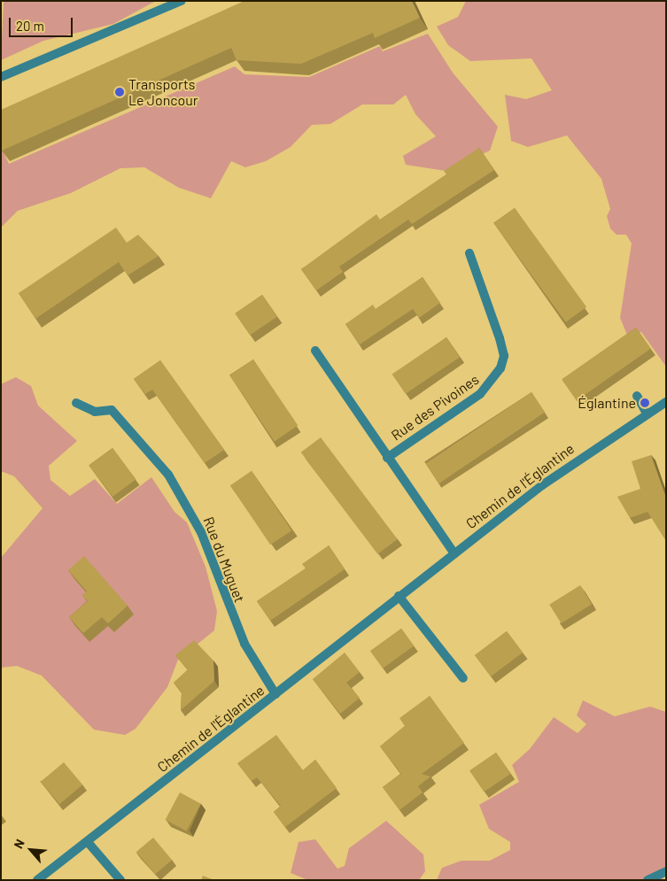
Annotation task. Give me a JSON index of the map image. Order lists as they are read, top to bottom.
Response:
{
  "streets": {
    "street": ["Rue des Pivoines", "Chemin de l'Églantine", "Rue du Muguet"]
  },
  "crossings": [
    ["Rue des Pivoines", "Chemin de l'Églantine"],
    ["Chemin de l'Églantine", "Rue du Muguet"]
  ],
  "places": ["Transports Le Joncour", "Églantine"],
  "scale_bar": "20 m",
  "north": "top left"
}
